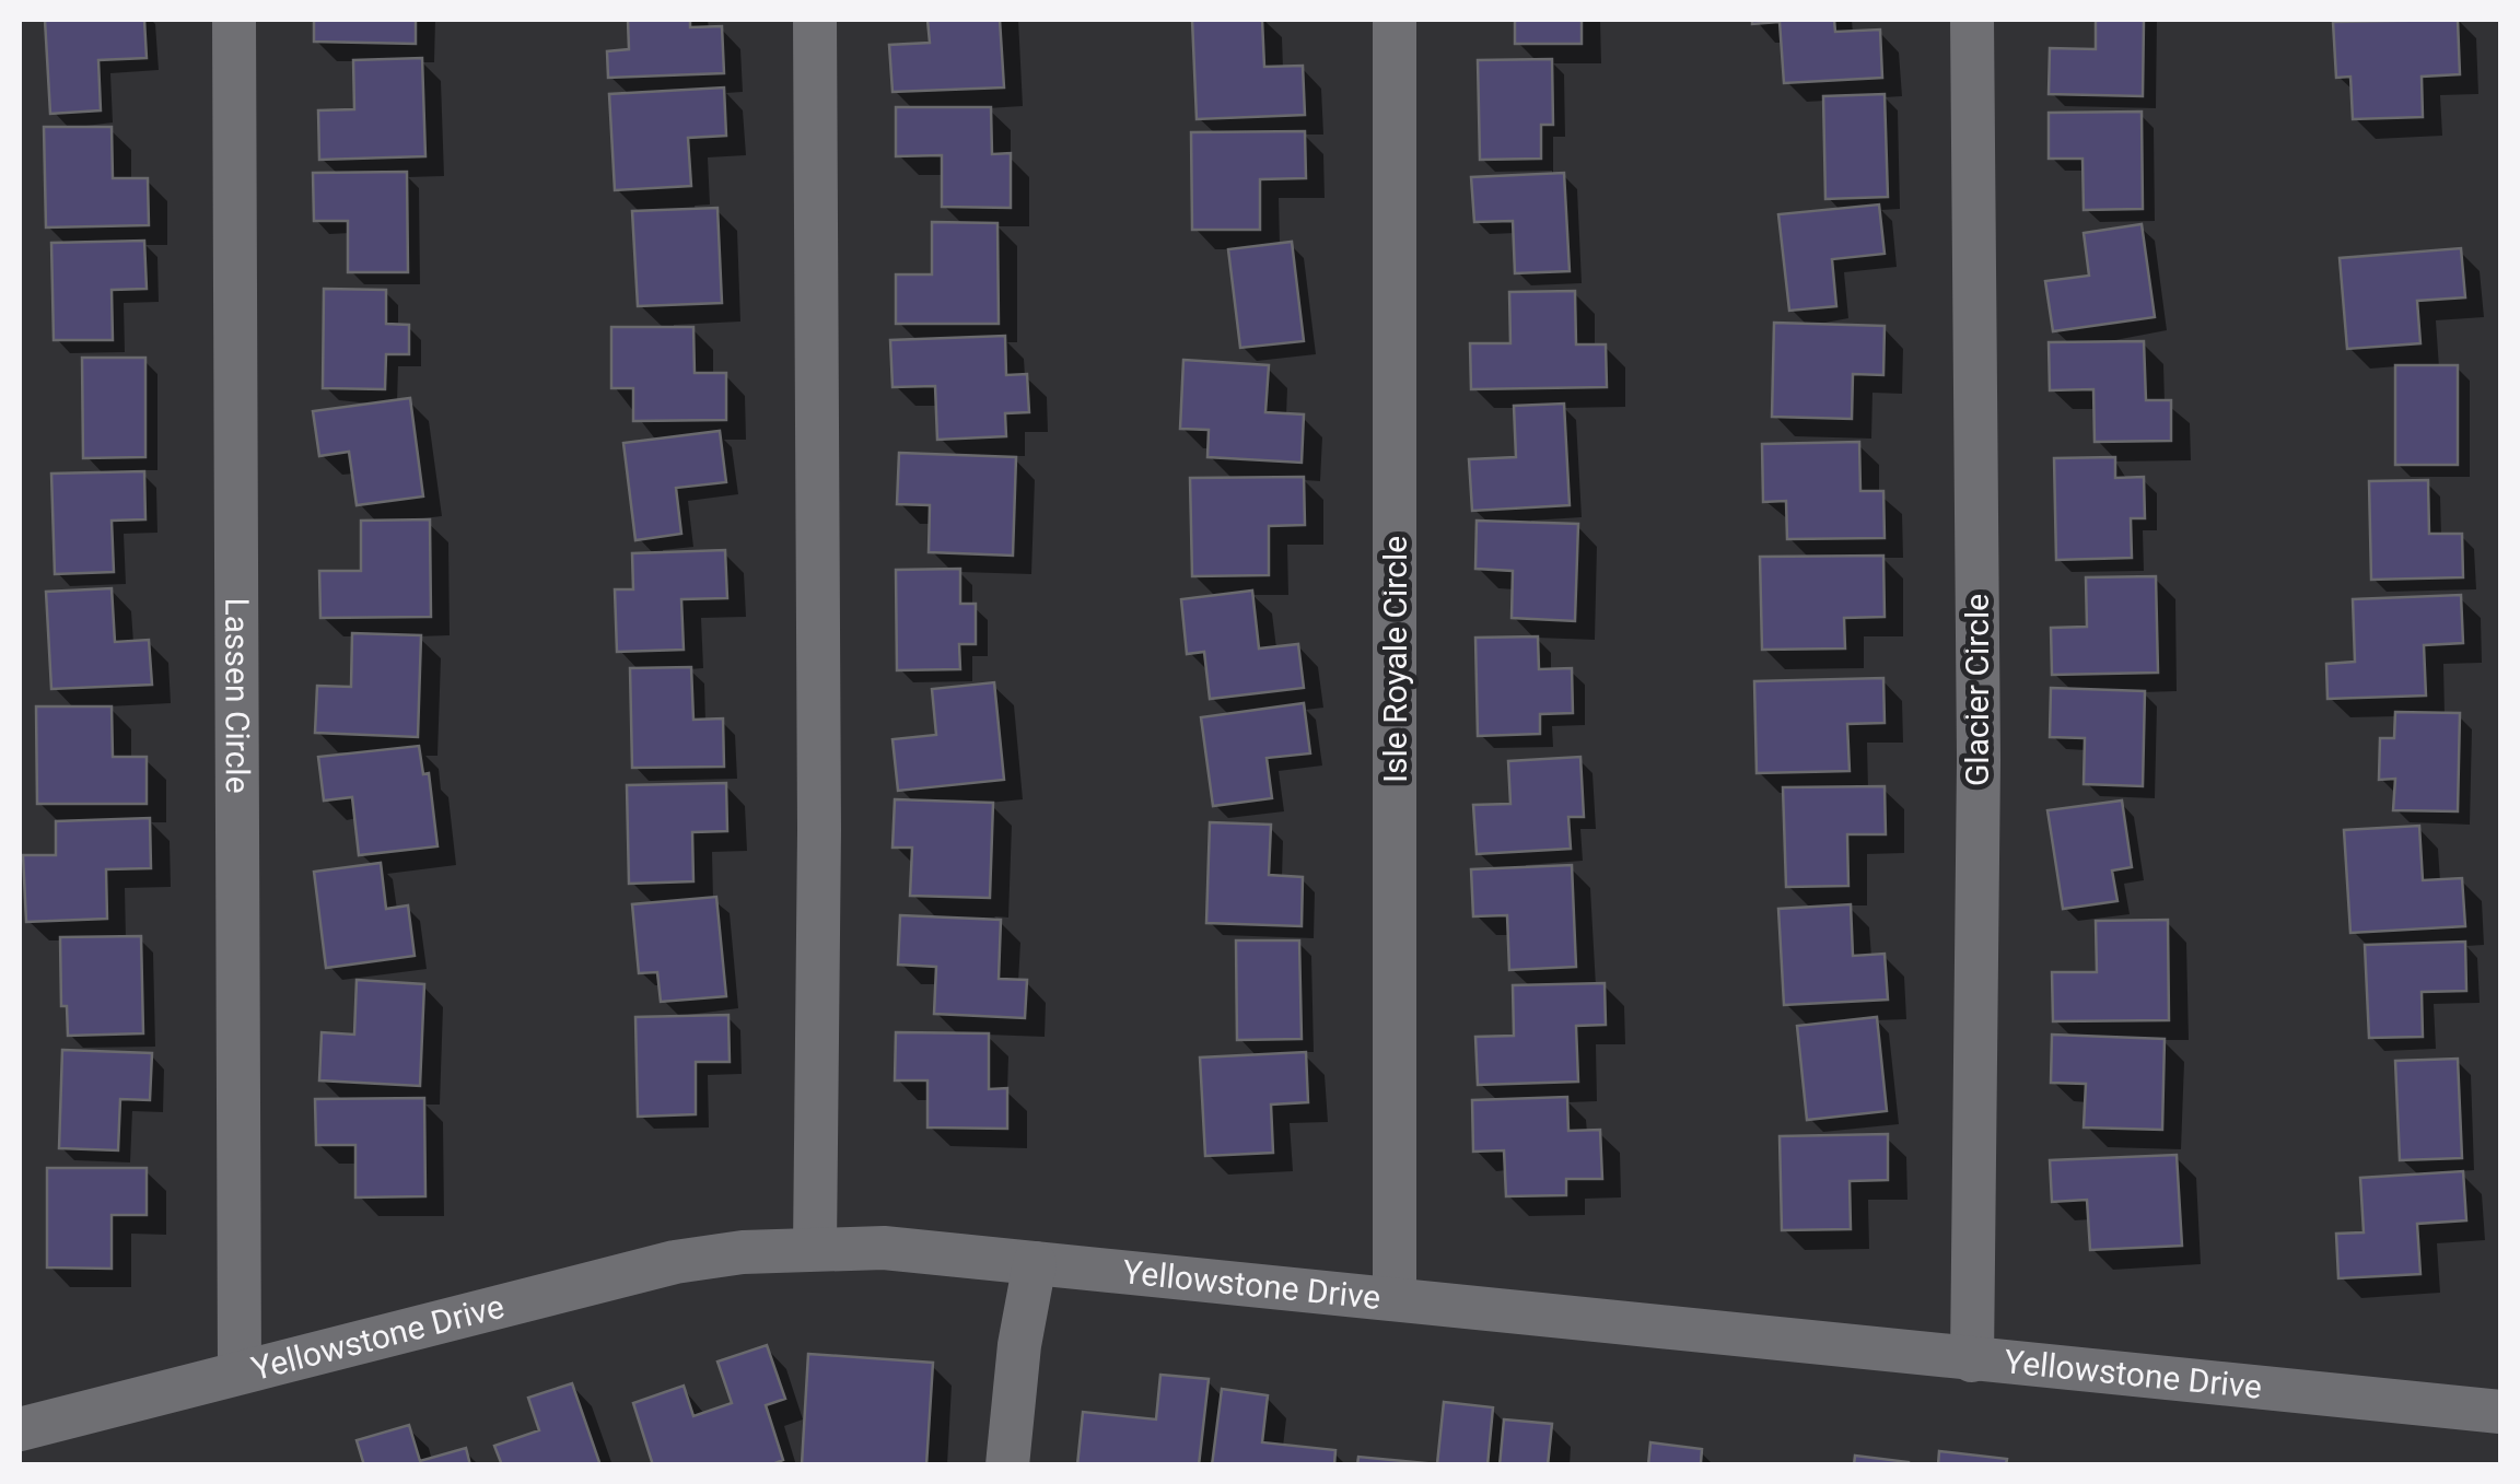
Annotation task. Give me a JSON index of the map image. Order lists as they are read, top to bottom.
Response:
{
  "streets": {
    "street": [
      "Isle Royale Circle",
      "Glacier Circle",
      "Lassen Circle",
      "Yellowstone Drive"
    ]
  },
  "crossings": [
    ["Isle Royale Circle", "Yellowstone Drive"],
    ["Glacier Circle", "Yellowstone Drive"],
    ["Lassen Circle", "Yellowstone Drive"]
  ]
}
